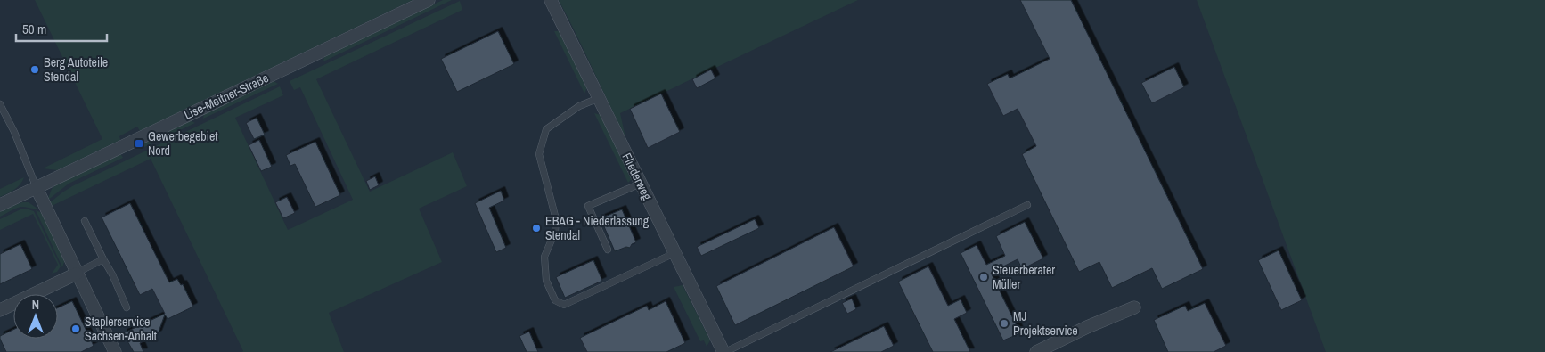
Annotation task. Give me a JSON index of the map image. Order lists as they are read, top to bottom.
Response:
{
  "streets": {
    "street": ["Lise-Meitner-Straße", "Fliederweg"]
  },
  "places": {
    "other": [
      "Berg Autoteile Stendal",
      "EBAG - Niederlassung Stendal",
      "Steuerberater Müller",
      "MJ Projektservice",
      "Staplerservice Sachsen-Anhalt"
    ],
    "transit": ["Gewerbegebiet Nord"]
  },
  "scale_bar": "50 m",
  "north": "top"
}
